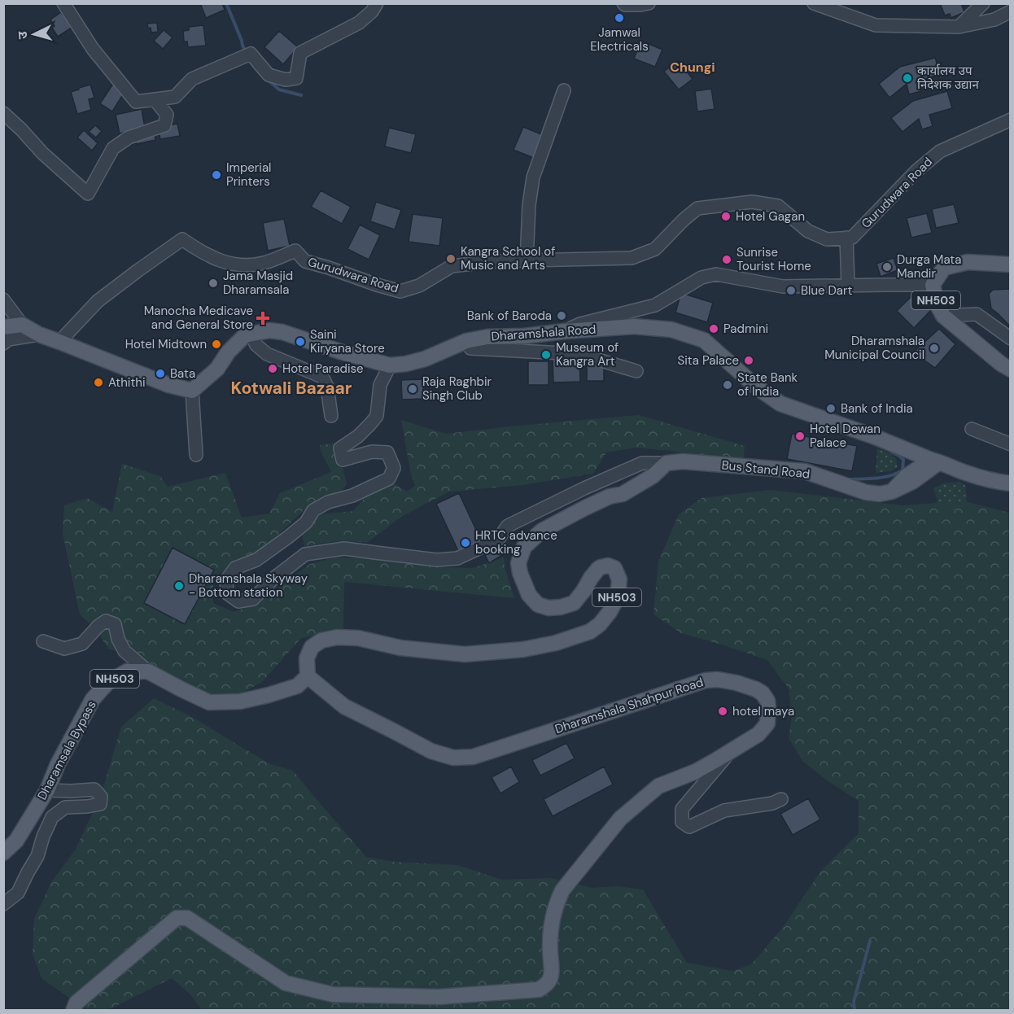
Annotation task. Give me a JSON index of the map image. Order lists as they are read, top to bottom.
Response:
{
  "streets": {
    "main road": [
      "NH503",
      "Dharamshala Road",
      "Bus Stand Road",
      "Dharamshala Shahpur Road",
      "Dharamsala Bypass"
    ],
    "street": ["Gurudwara Road"]
  },
  "crossings": [
    ["NH503", "Bus Stand Road"],
    ["NH503", "Dharamshala Shahpur Road"],
    ["NH503", "Dharamsala Bypass"],
    ["Dharamshala Road", "Bus Stand Road"]
  ],
  "districts": ["Chungi", "Kotwali Bazaar"],
  "places": {
    "other": [
      "Jamwal Electricals",
      "कार्यालय उप निदेशक उद्यान",
      "Imperial Printers",
      "Hotel Gagan",
      "Kangra School of Music and Arts",
      "Sunrise Tourist Home",
      "Durga Mata Mandir",
      "Jama Masjid Dharamsala",
      "Blue Dart",
      "Bank of Baroda",
      "Padmini",
      "Saini Kiryana Store",
      "Hotel Midtown",
      "Dharamshala Municipal Council",
      "Museum of Kangra Art",
      "Sita Palace",
      "Hotel Paradise",
      "Bata",
      "Athithi",
      "State Bank of India",
      "Raja Raghbir Singh Club",
      "Bank of India",
      "Hotel Dewan Palace",
      "HRTC advance booking",
      "Dharamshala Skyway - Bottom station",
      "hotel maya"
    ],
    "health": ["Manocha Medicave and General Store"]
  },
  "north": "left"
}
